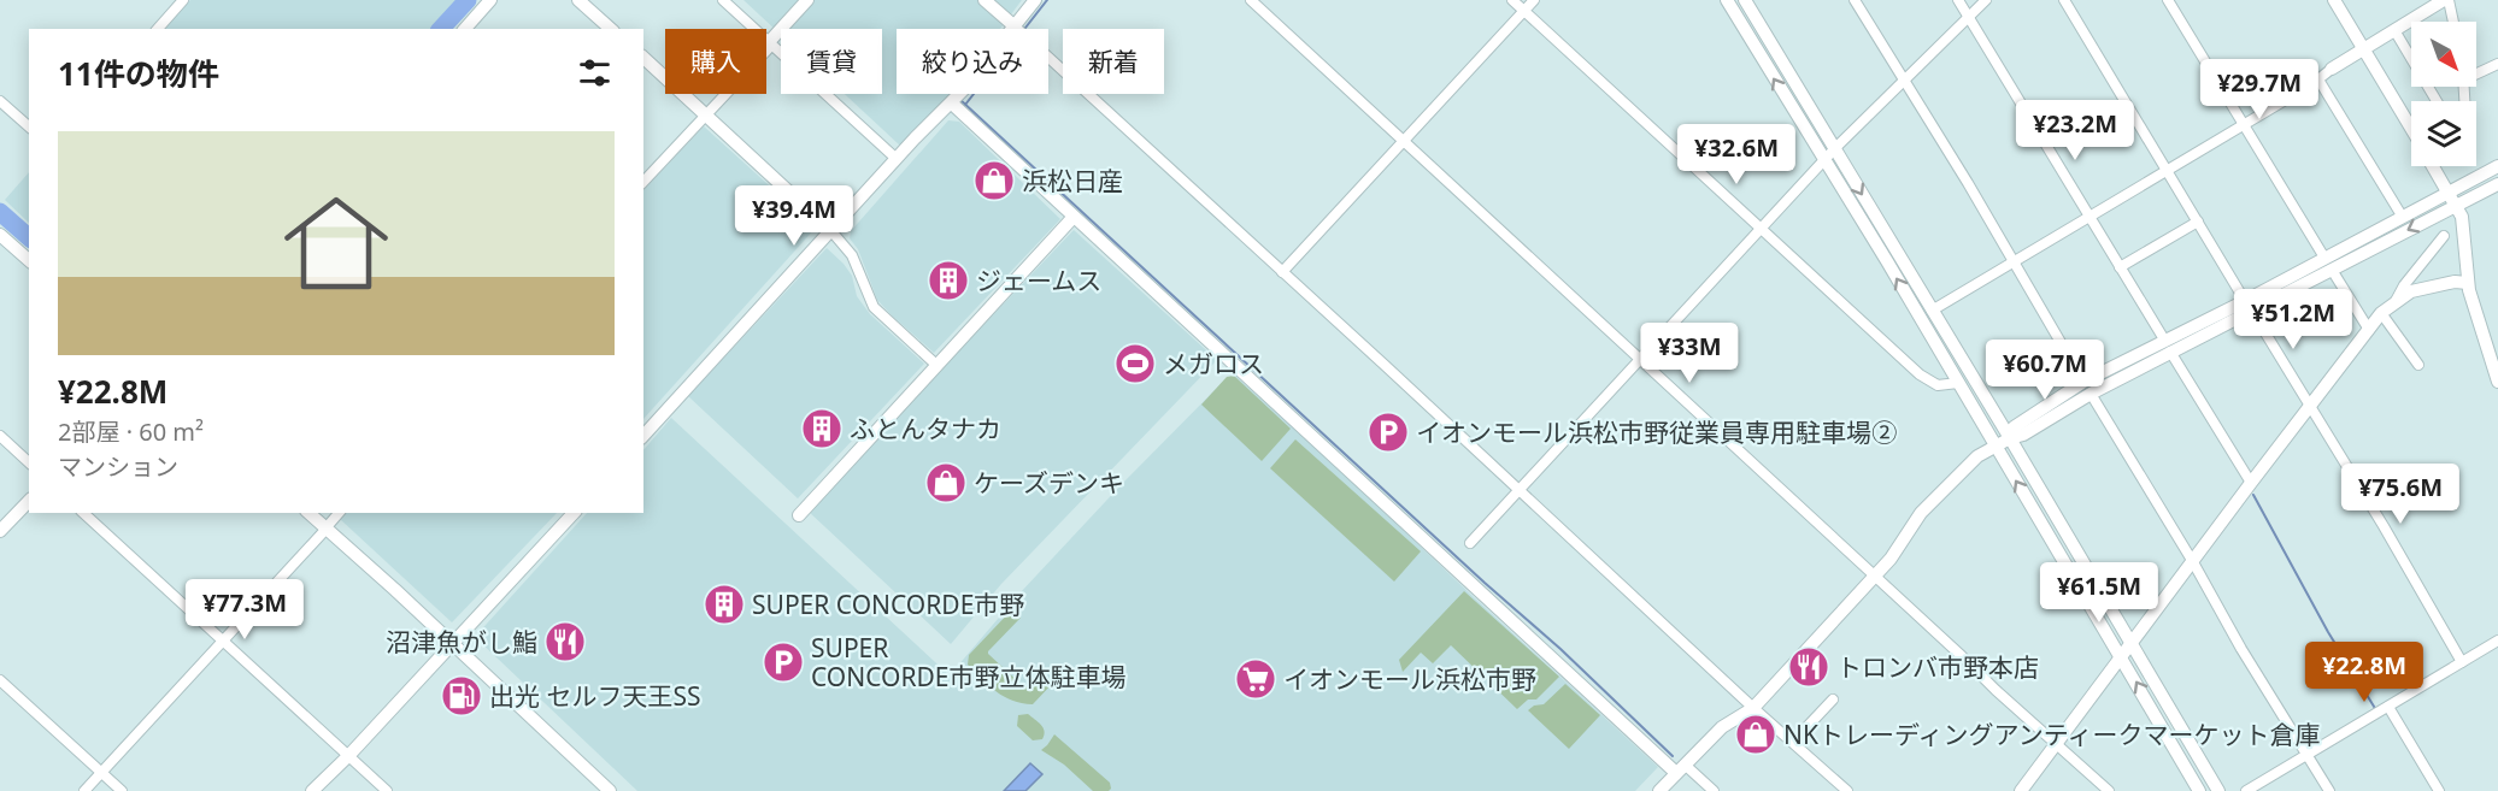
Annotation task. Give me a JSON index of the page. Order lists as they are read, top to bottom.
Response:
{
  "places": {
    "shop": ["浜松日産", "ケーズデンキ", "NKトレーディングアンティークマーケット倉庫"],
    "building": ["ジェームス", "ふとんタナカ", "SUPER CONCORDE市野"],
    "sports": ["メガロス"],
    "parking": ["イオンモール浜松市野従業員専用駐車場②", "SUPER CONCORDE市野立体駐車場"],
    "restaurant": ["沼津魚がし鮨", "トロンバ市野本店"],
    "supermarket": ["イオンモール浜松市野"],
    "fuel station": ["出光 セルフ天王SS"]
  },
  "north": "bottom right",
  "page": {
    "chip": [
      "購入",
      "賃貸",
      "絞り込み",
      "新着"
    ],
    "heading": "11件の物件",
    "price": [
      "¥29.7M",
      "¥23.2M",
      "¥32.6M",
      "¥39.4M",
      "¥51.2M",
      "¥33M",
      "¥60.7M",
      "¥75.6M",
      "¥61.5M",
      "¥77.3M",
      "¥22.8M"
    ],
    "list": [
      {
        "name": "¥22.8M",
        "note": "2部屋 · 60 m² · マンション"
      }
    ]
  }
}
